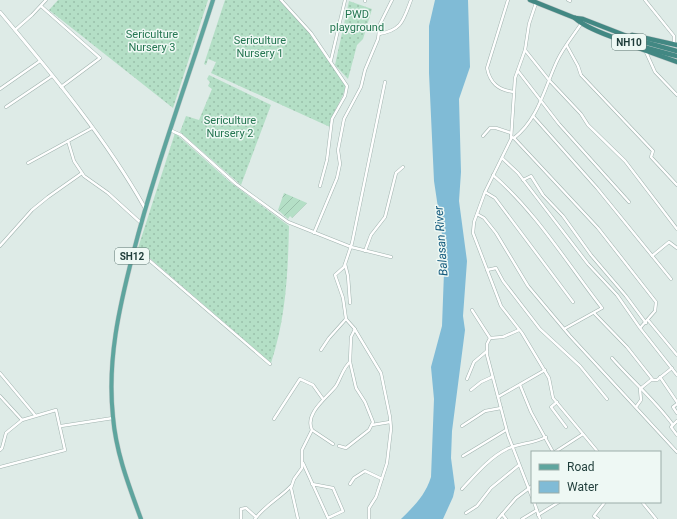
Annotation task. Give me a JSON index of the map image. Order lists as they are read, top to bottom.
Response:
{
  "streets": {
    "highway": ["NH10"],
    "main road": ["SH12"]
  },
  "water": ["Balasan River"],
  "parks": [
    "PWD playground",
    "Sericulture Nursery 3",
    "Sericulture Nursery 1",
    "Sericulture Nursery 2"
  ],
  "legend": ["Road", "Water"]
}
